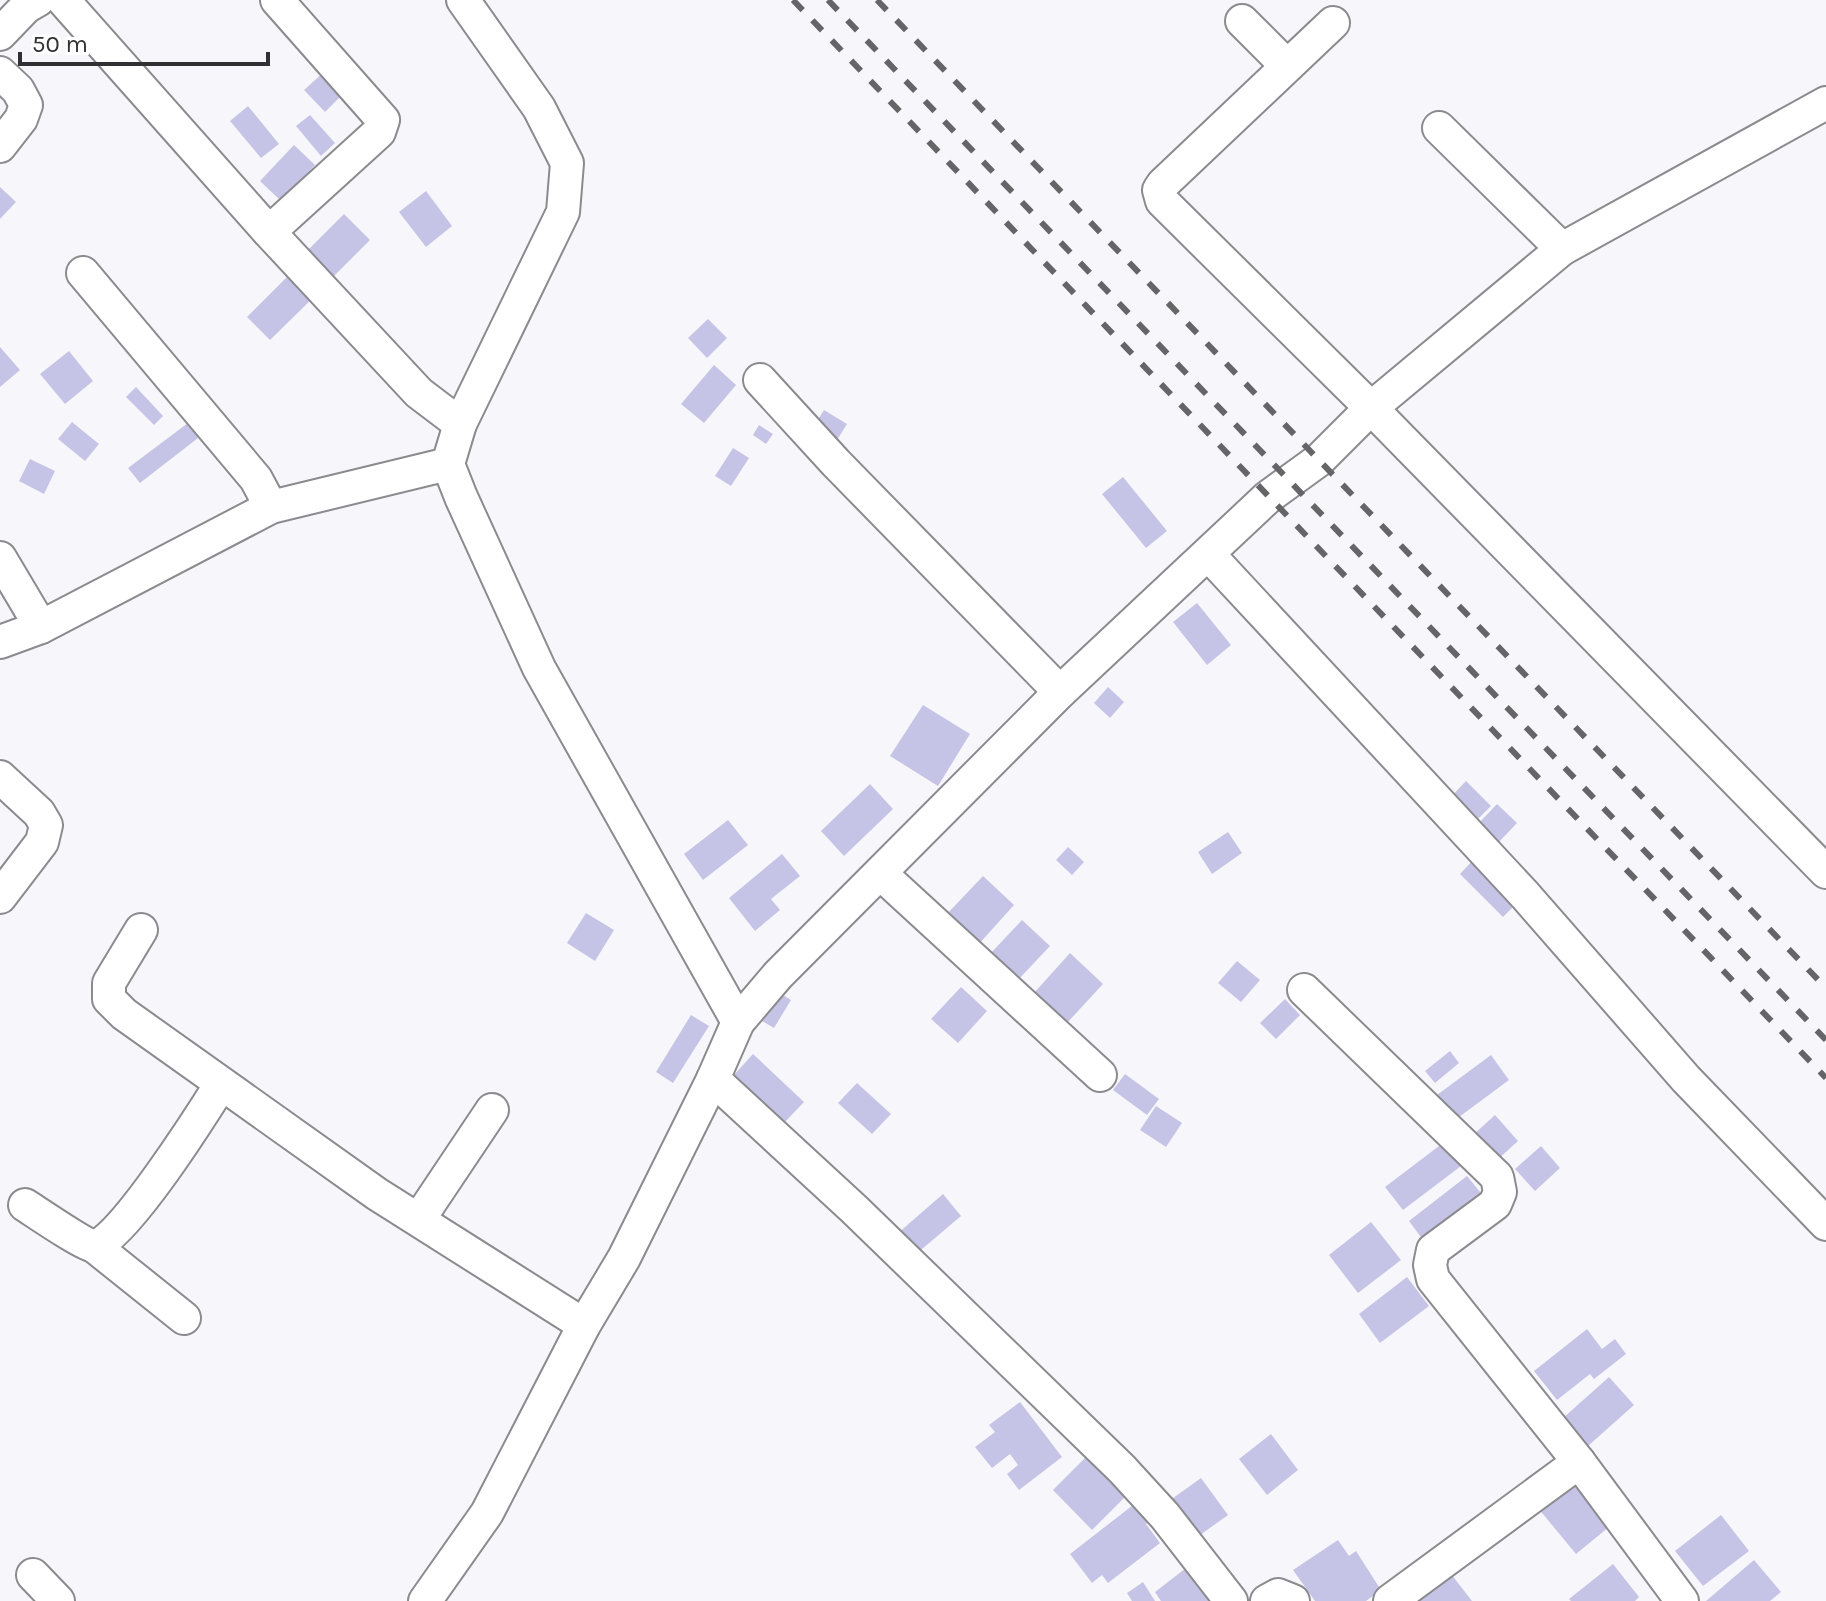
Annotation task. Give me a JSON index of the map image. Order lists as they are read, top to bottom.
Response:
{
  "scale_bar": "50 m"
}
